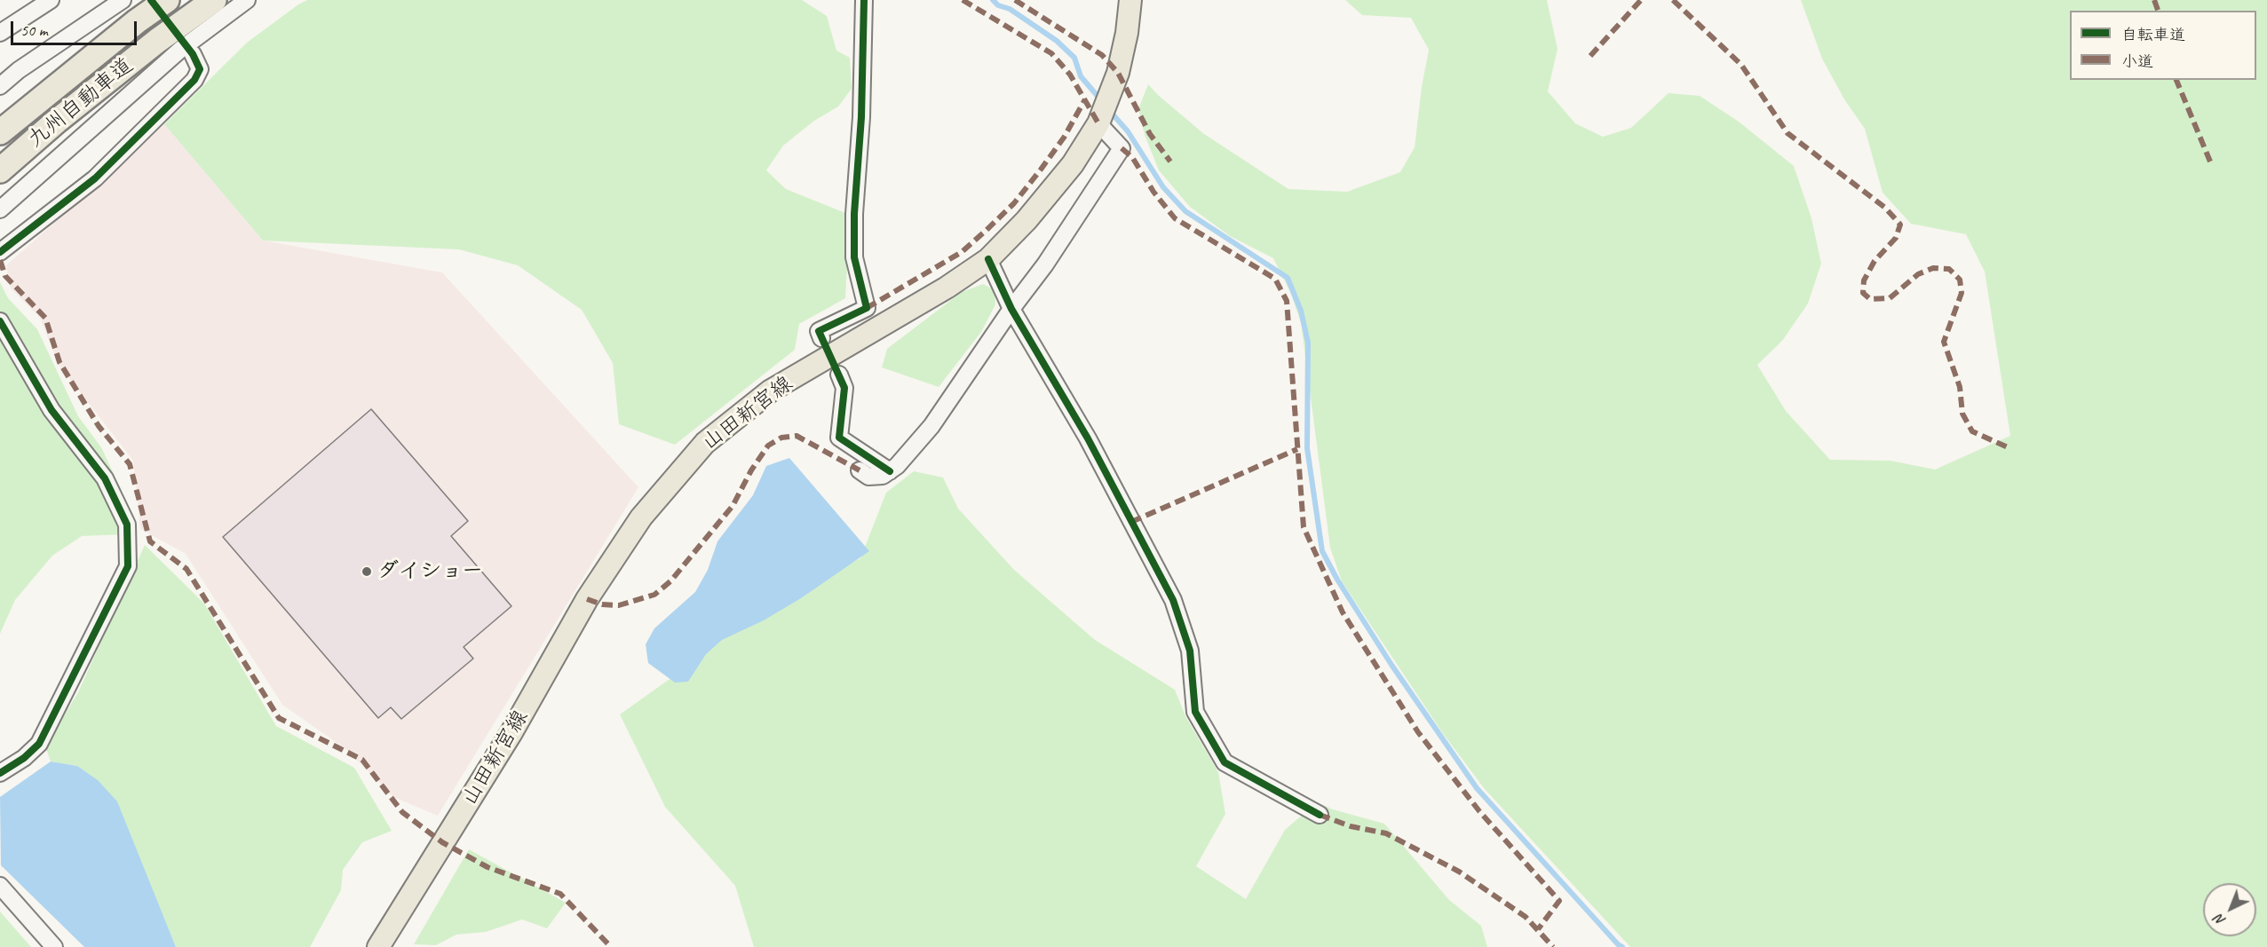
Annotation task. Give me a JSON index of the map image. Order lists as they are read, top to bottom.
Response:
{
  "streets": {
    "highway": ["九州自動車道"],
    "main road": ["山田新宮線"]
  },
  "places": ["ダイショー"],
  "legend": ["自転車道", "小道"],
  "scale_bar": "50 m",
  "north": "bottom left"
}
